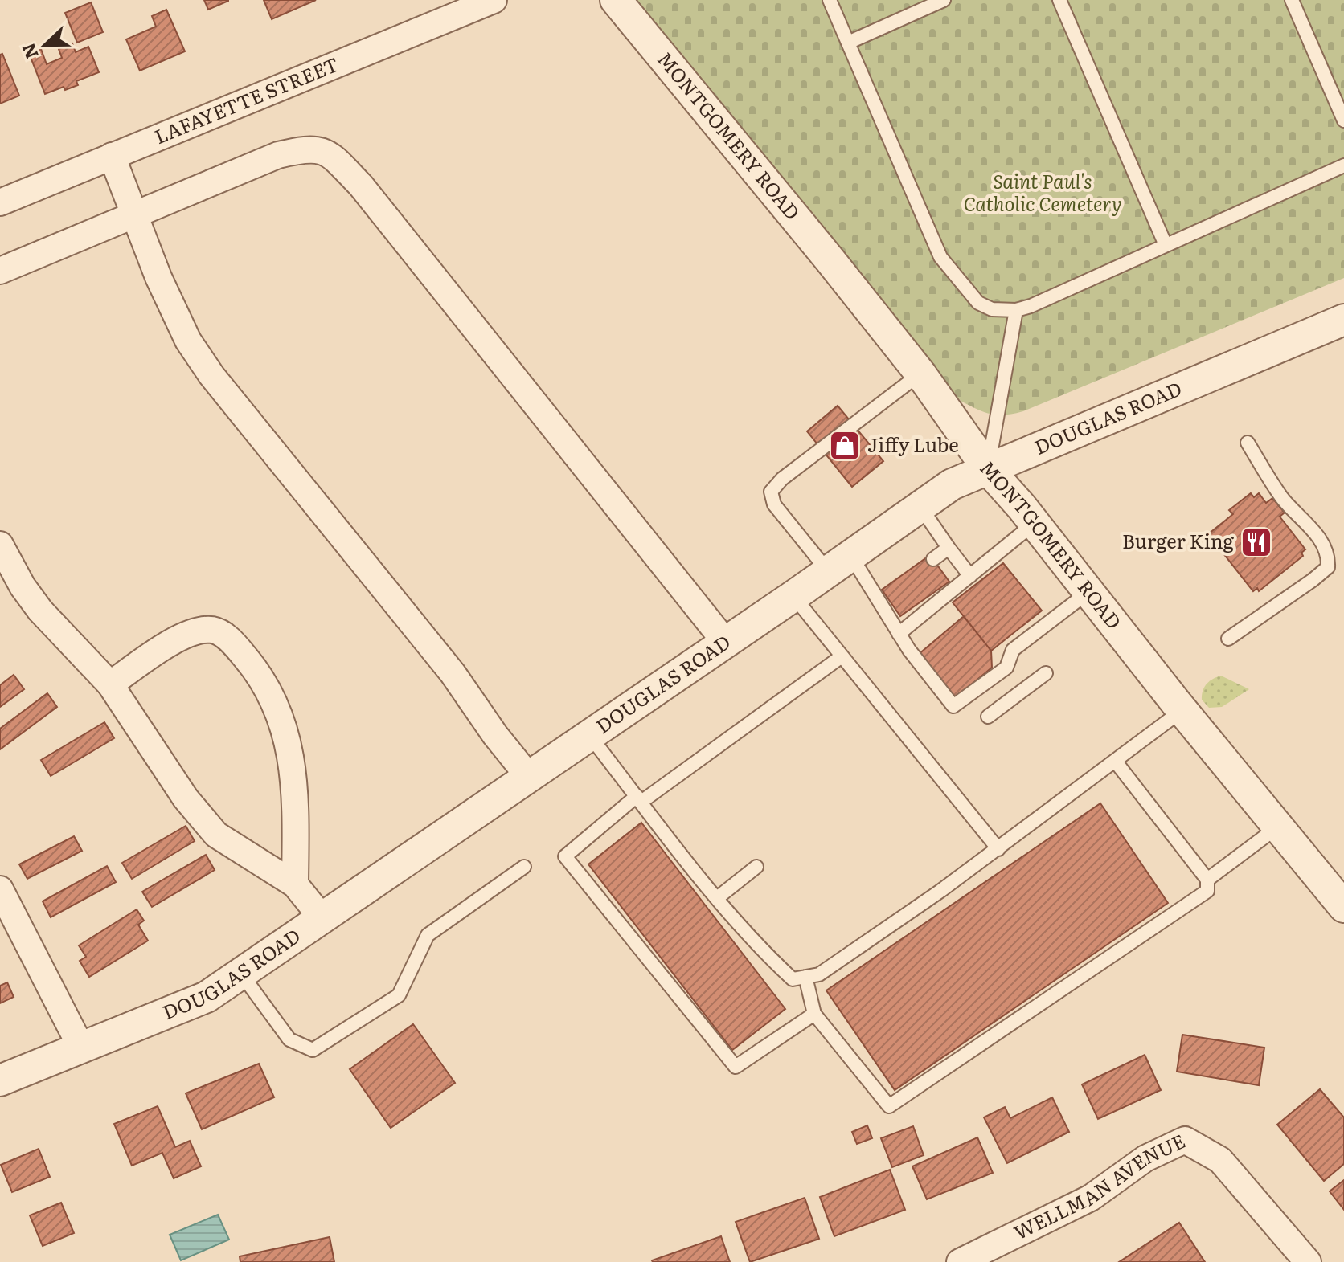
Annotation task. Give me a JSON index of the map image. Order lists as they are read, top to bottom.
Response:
{
  "streets": {
    "street": [
      "LAFAYETTE STREET",
      "MONTGOMERY ROAD",
      "DOUGLAS ROAD",
      "WELLMAN AVENUE"
    ]
  },
  "crossings": [
    ["MONTGOMERY ROAD", "DOUGLAS ROAD"]
  ],
  "parks": ["Saint Paul's Catholic Cemetery"],
  "places": {
    "shop": ["Jiffy Lube"],
    "restaurant": ["Burger King"]
  },
  "north": "left"
}
